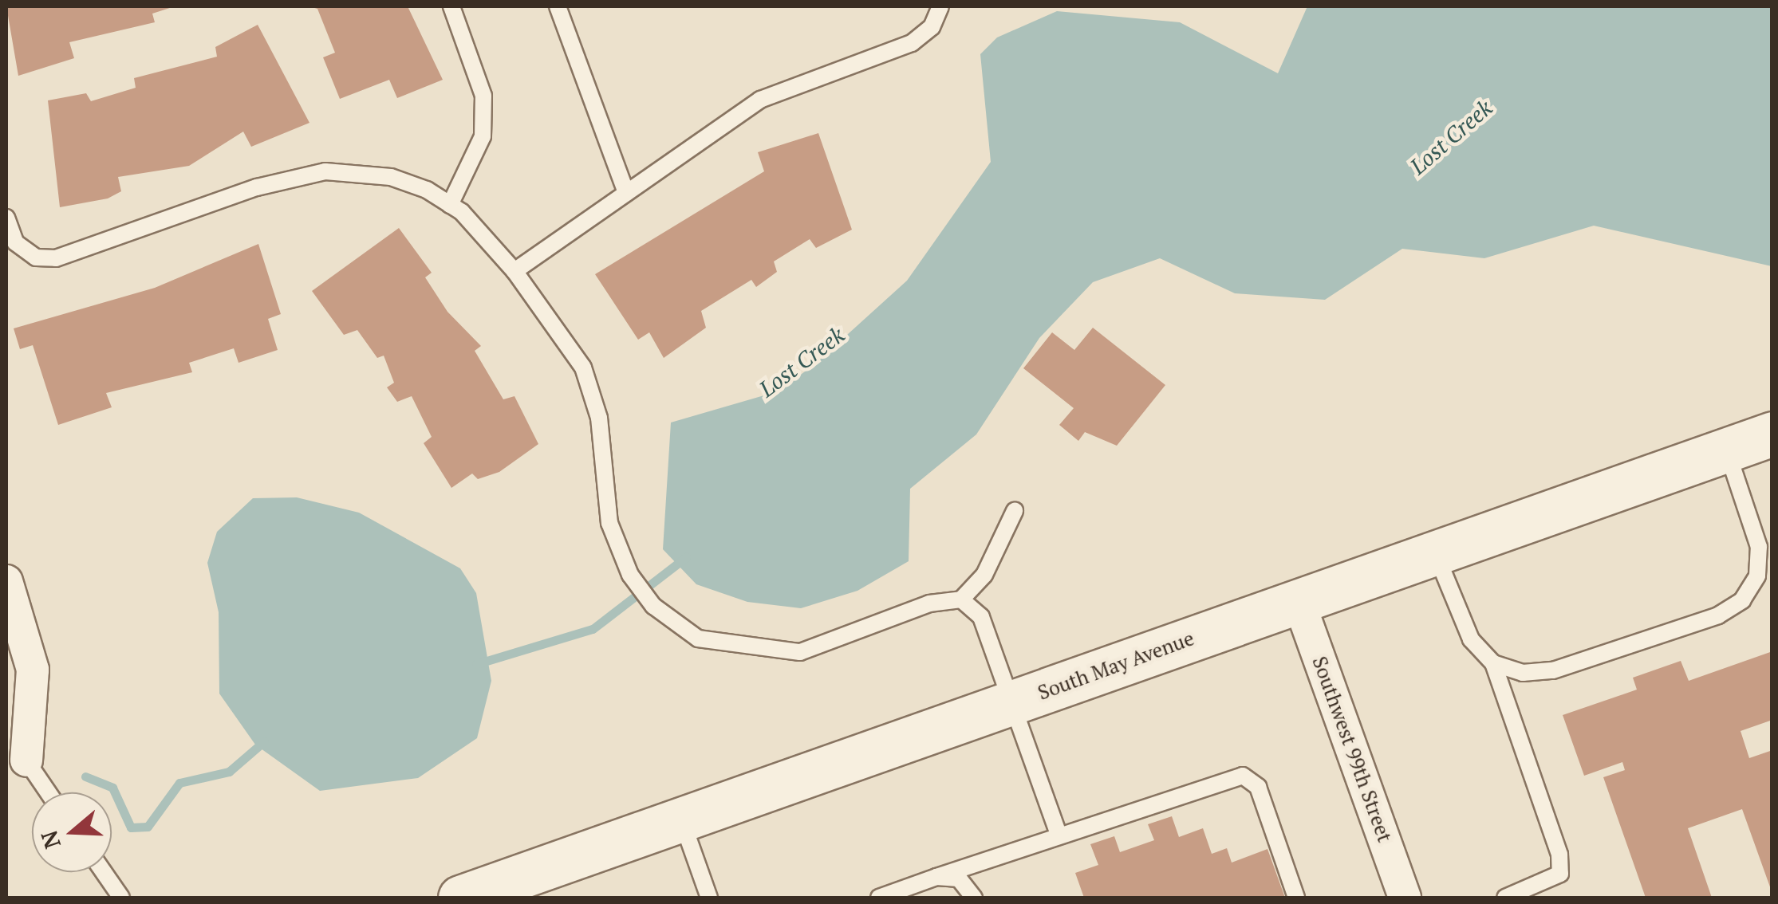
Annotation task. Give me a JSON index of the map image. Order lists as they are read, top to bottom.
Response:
{
  "streets": {
    "main road": ["South May Avenue"],
    "street": ["Southwest 99th Street"]
  },
  "crossings": [
    ["South May Avenue", "Southwest 99th Street"]
  ],
  "water": ["Lost Creek"],
  "north": "left"
}
